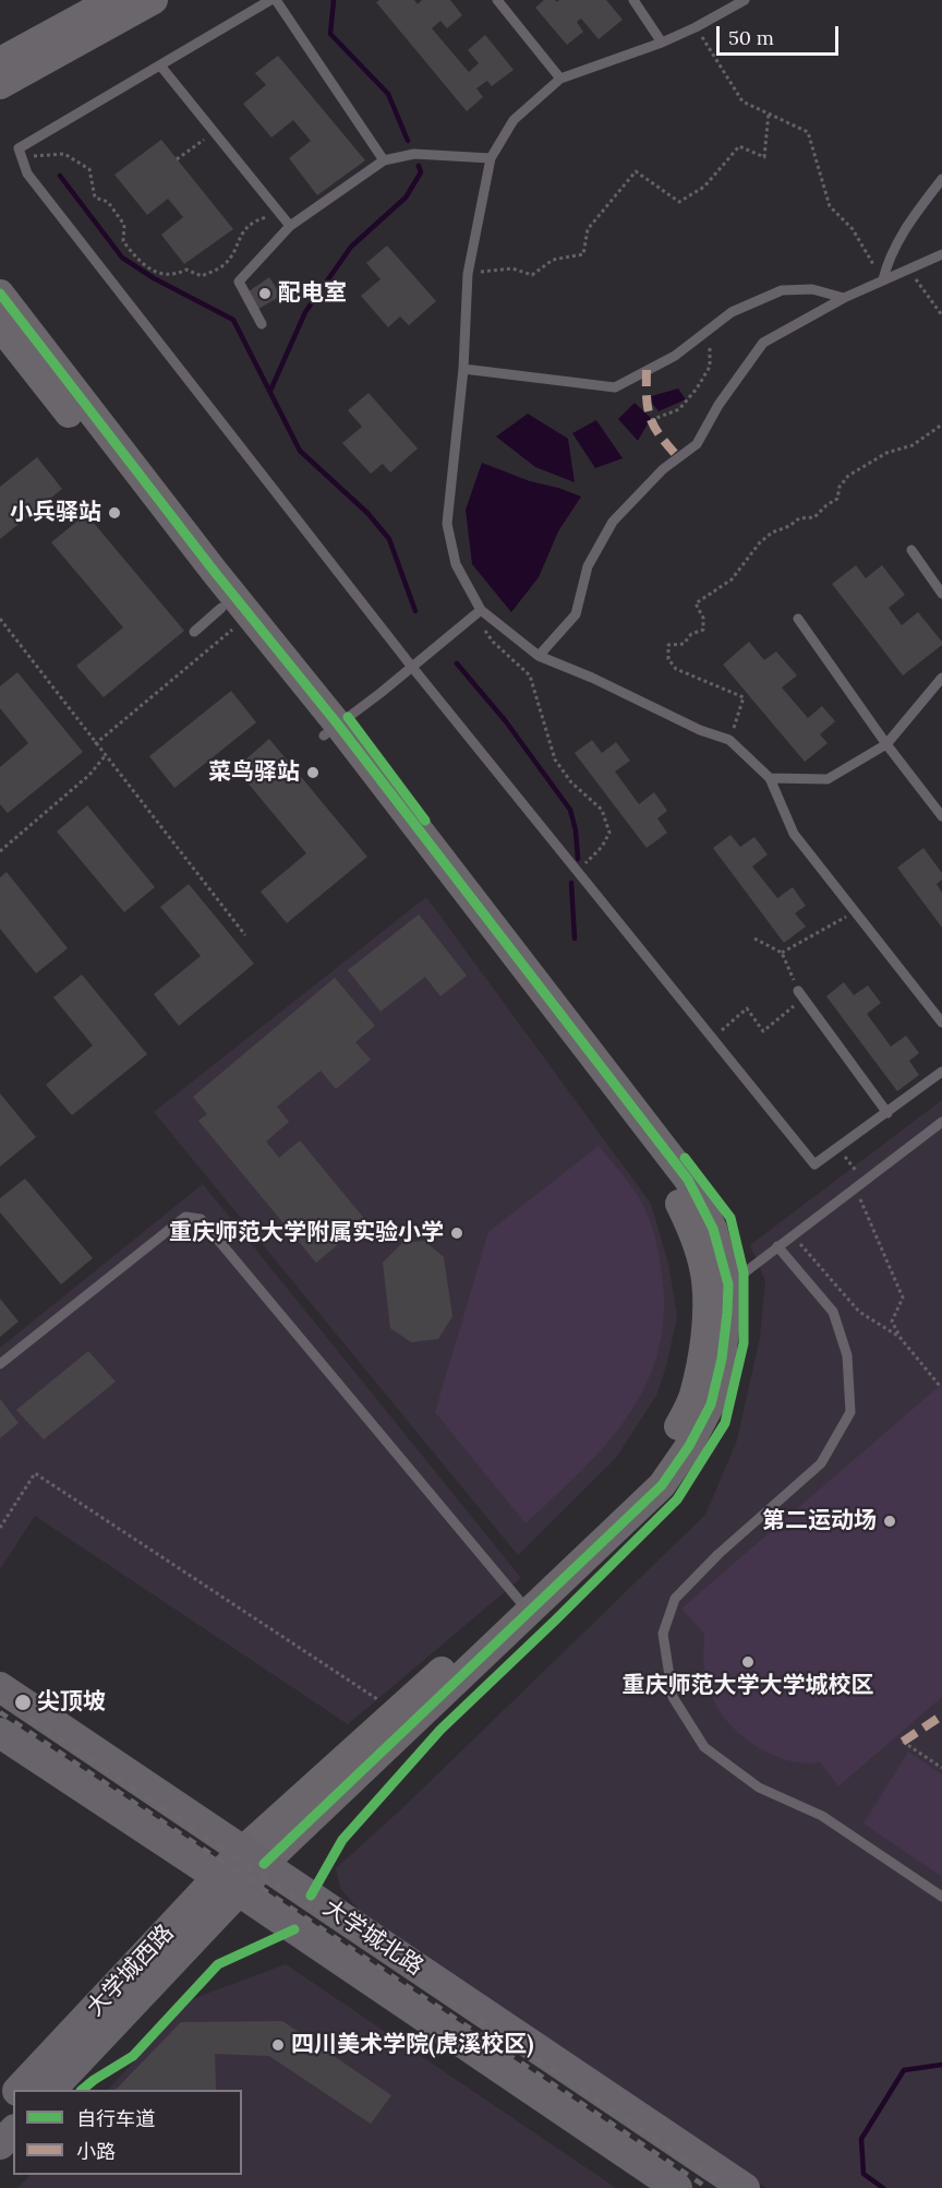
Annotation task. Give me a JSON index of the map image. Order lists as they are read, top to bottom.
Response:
{
  "streets": {
    "main road": ["大学城北路", "大学城西路"]
  },
  "crossings": [
    ["大学城北路", "大学城西路"]
  ],
  "places": [
    "配电室",
    "小兵驿站",
    "菜鸟驿站",
    "重庆师范大学附属实验小学",
    "第二运动场",
    "重庆师范大学大学城校区",
    "尖顶坡",
    "四川美术学院(虎溪校区)"
  ],
  "legend": ["自行车道", "小路"],
  "scale_bar": "50 m"
}
